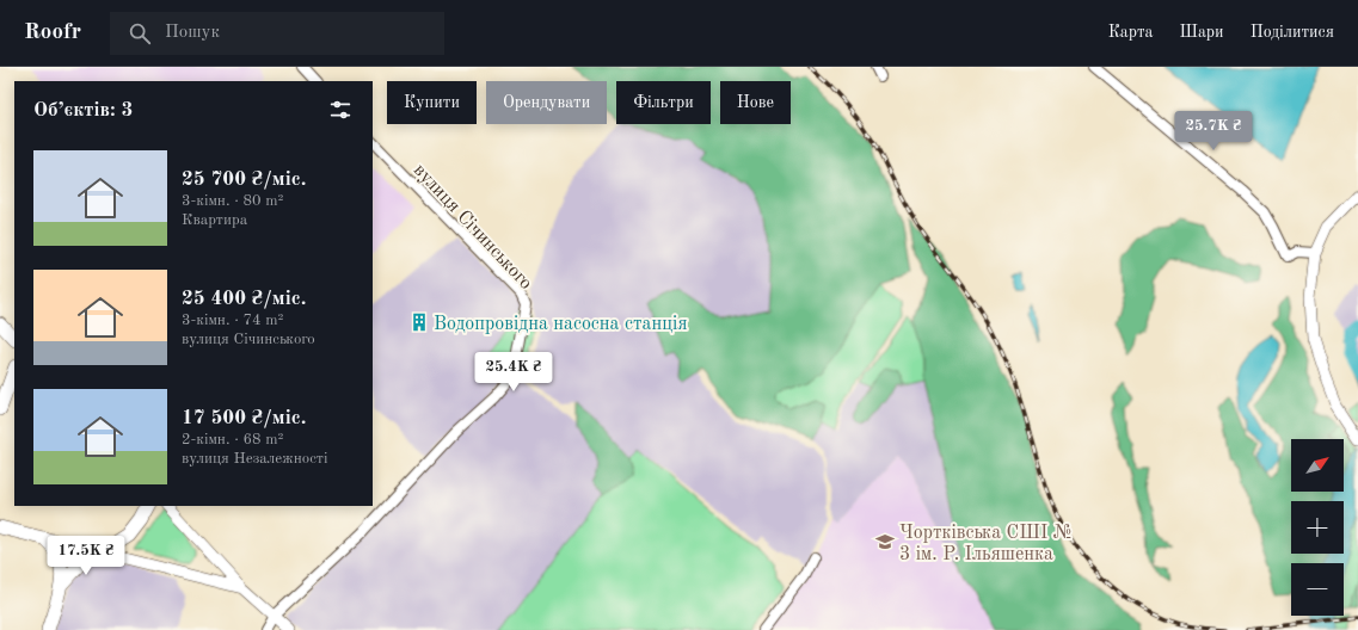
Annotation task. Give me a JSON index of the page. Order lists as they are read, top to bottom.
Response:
{
  "streets": {
    "street": ["вулиця Січинського"]
  },
  "places": {
    "building": ["Водопровідна насосна станція"],
    "school or university": ["Чортківська СШІ № 3 ім. Р. Ільяшенка"]
  },
  "north": "top right",
  "page": {
    "header": "Roofr",
    "search": "Пошук",
    "nav": ["Карта", "Шари", "Поділитися"],
    "chip": [
      "Купити",
      "Орендувати",
      "Фільтри",
      "Нове"
    ],
    "heading": "Об’єктів: 3",
    "price": ["25.7K ₴", "25.4K ₴", "17.5K ₴"],
    "list": [
      {
        "name": "25 700 ₴/міс.",
        "note": "3-кімн. · 80 m² · Квартира"
      },
      {
        "name": "25 400 ₴/міс.",
        "note": "3-кімн. · 74 m² · вулиця Січинського"
      },
      {
        "name": "17 500 ₴/міс.",
        "note": "2-кімн. · 68 m² · вулиця Незалежності"
      }
    ],
    "map_buttons": ["+", "−"]
  }
}
